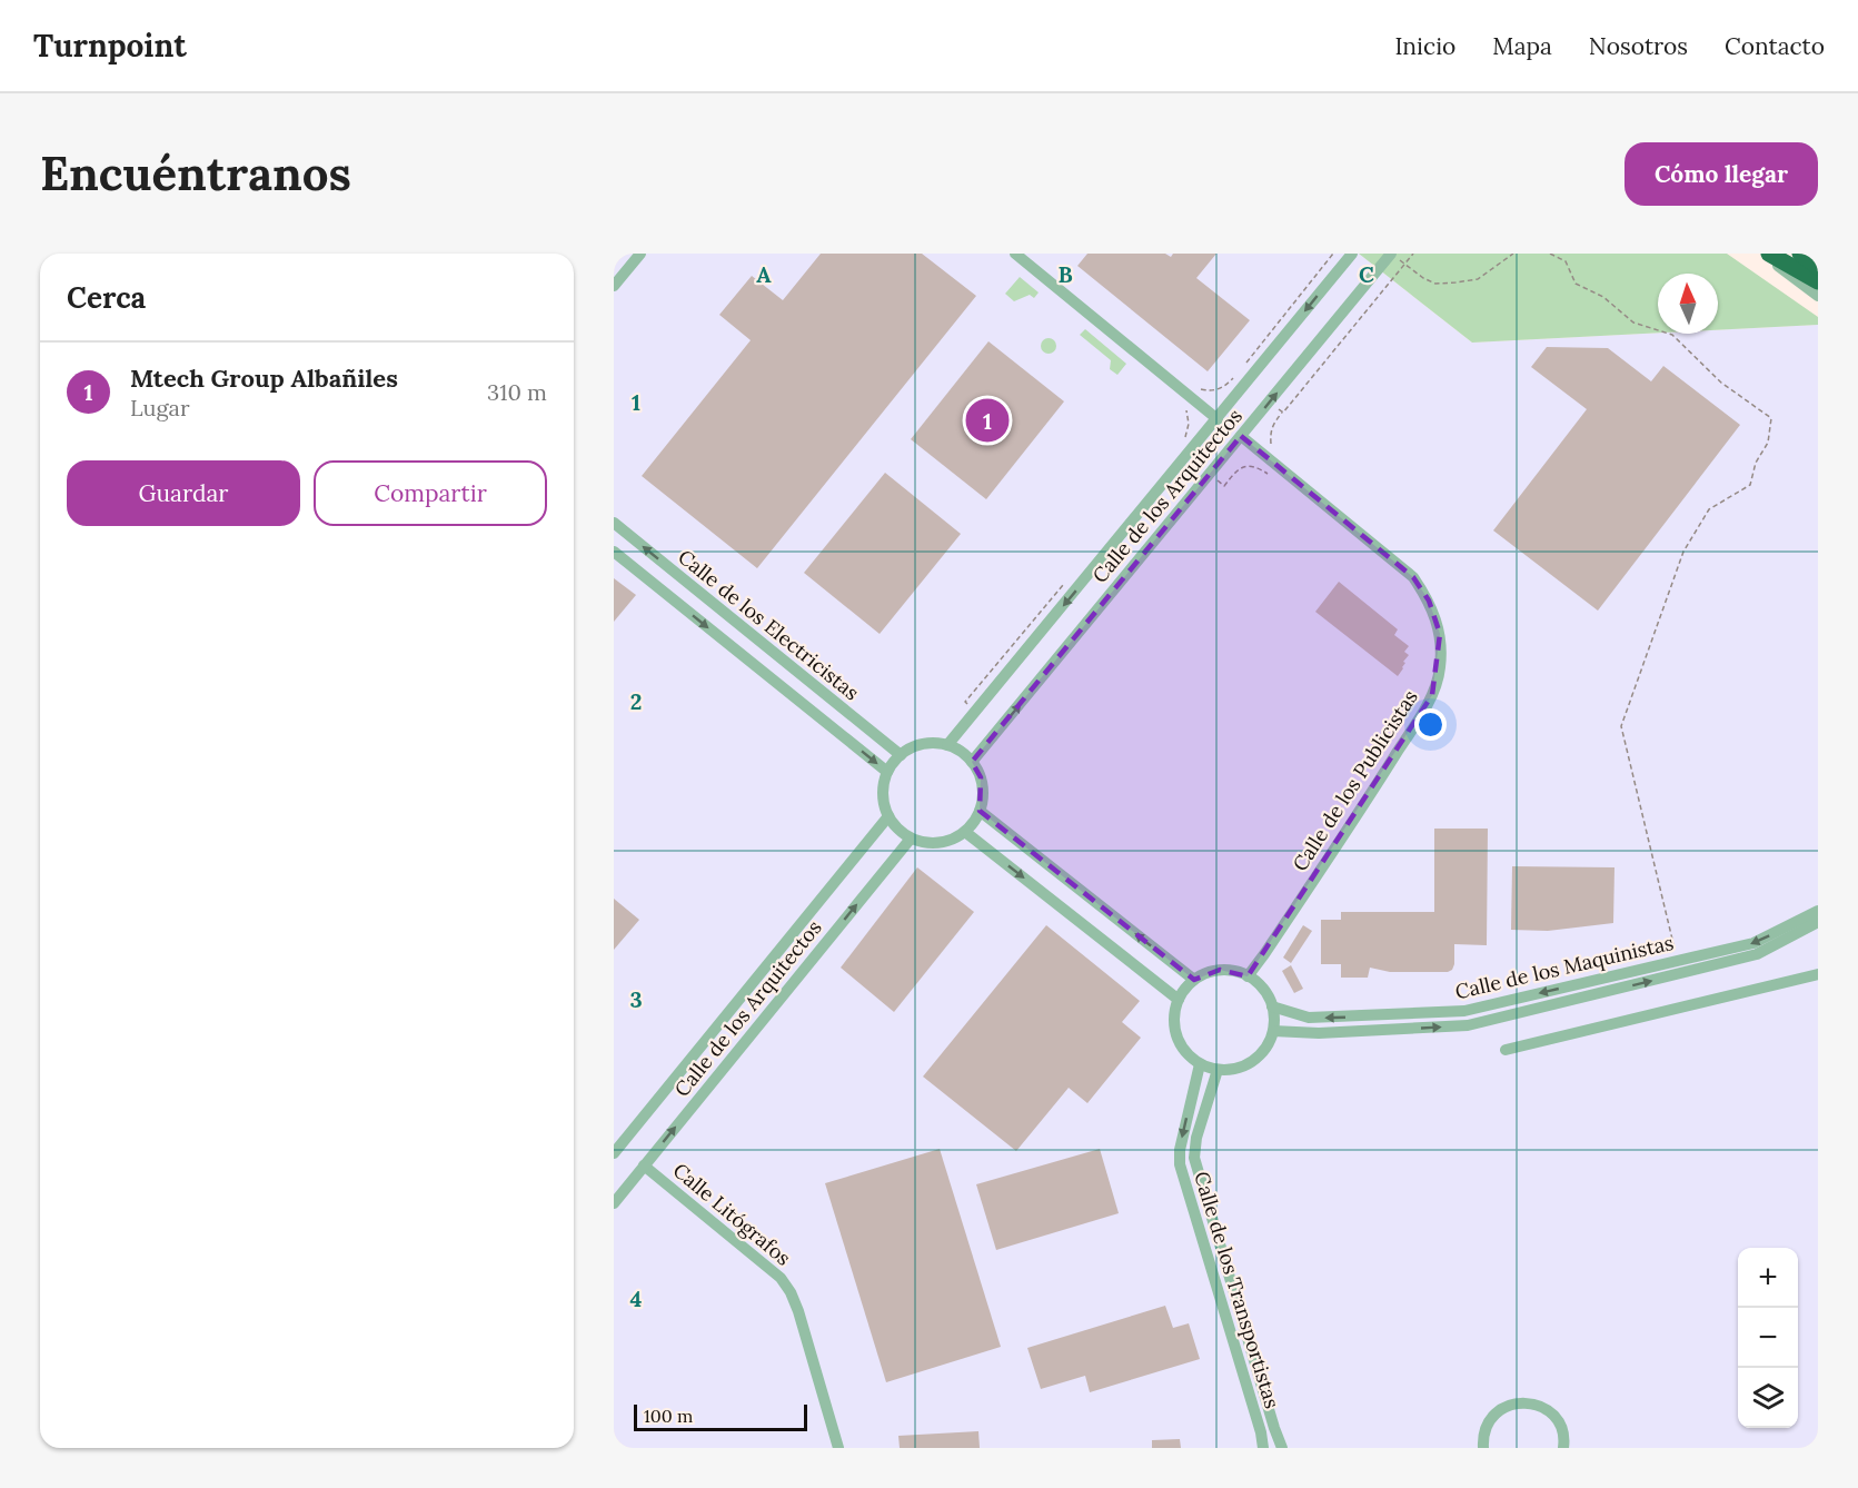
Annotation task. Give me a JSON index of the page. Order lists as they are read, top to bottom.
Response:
{
  "streets": {
    "street": [
      "Calle de los Arquitectos",
      "Calle de los Electricistas",
      "Calle de los Publicistas",
      "Calle de los Maquinistas",
      "Calle Litógrafos",
      "Calle de los Transportistas"
    ]
  },
  "crossings": [
    ["Calle de los Arquitectos", "Calle de los Electricistas"],
    ["Calle de los Arquitectos", "Calle de los Publicistas"],
    ["Calle de los Arquitectos", "Calle Litógrafos"],
    ["Calle de los Publicistas", "Calle de los Maquinistas"],
    ["Calle de los Publicistas", "Calle de los Transportistas"],
    ["Calle de los Maquinistas", "Calle de los Transportistas"]
  ],
  "scale_bar": "100 m",
  "north": "top",
  "page": {
    "header": "Turnpoint",
    "nav": [
      "Inicio",
      "Mapa",
      "Nosotros",
      "Contacto"
    ],
    "buttons": [
      "Cómo llegar",
      ["Guardar", "Compartir"]
    ],
    "title": "Encuéntranos",
    "heading": "Cerca",
    "list": [
      {
        "mark": "1",
        "name": "Mtech Group Albañiles",
        "note": "Lugar",
        "value": "310 m"
      }
    ],
    "pins": "1",
    "map_buttons": ["+", "−"],
    "scale": "100 m"
  },
  "grid": {
    "columns": ["A", "B", "C"],
    "rows": [
      "1",
      "2",
      "3",
      "4"
    ]
  }
}
